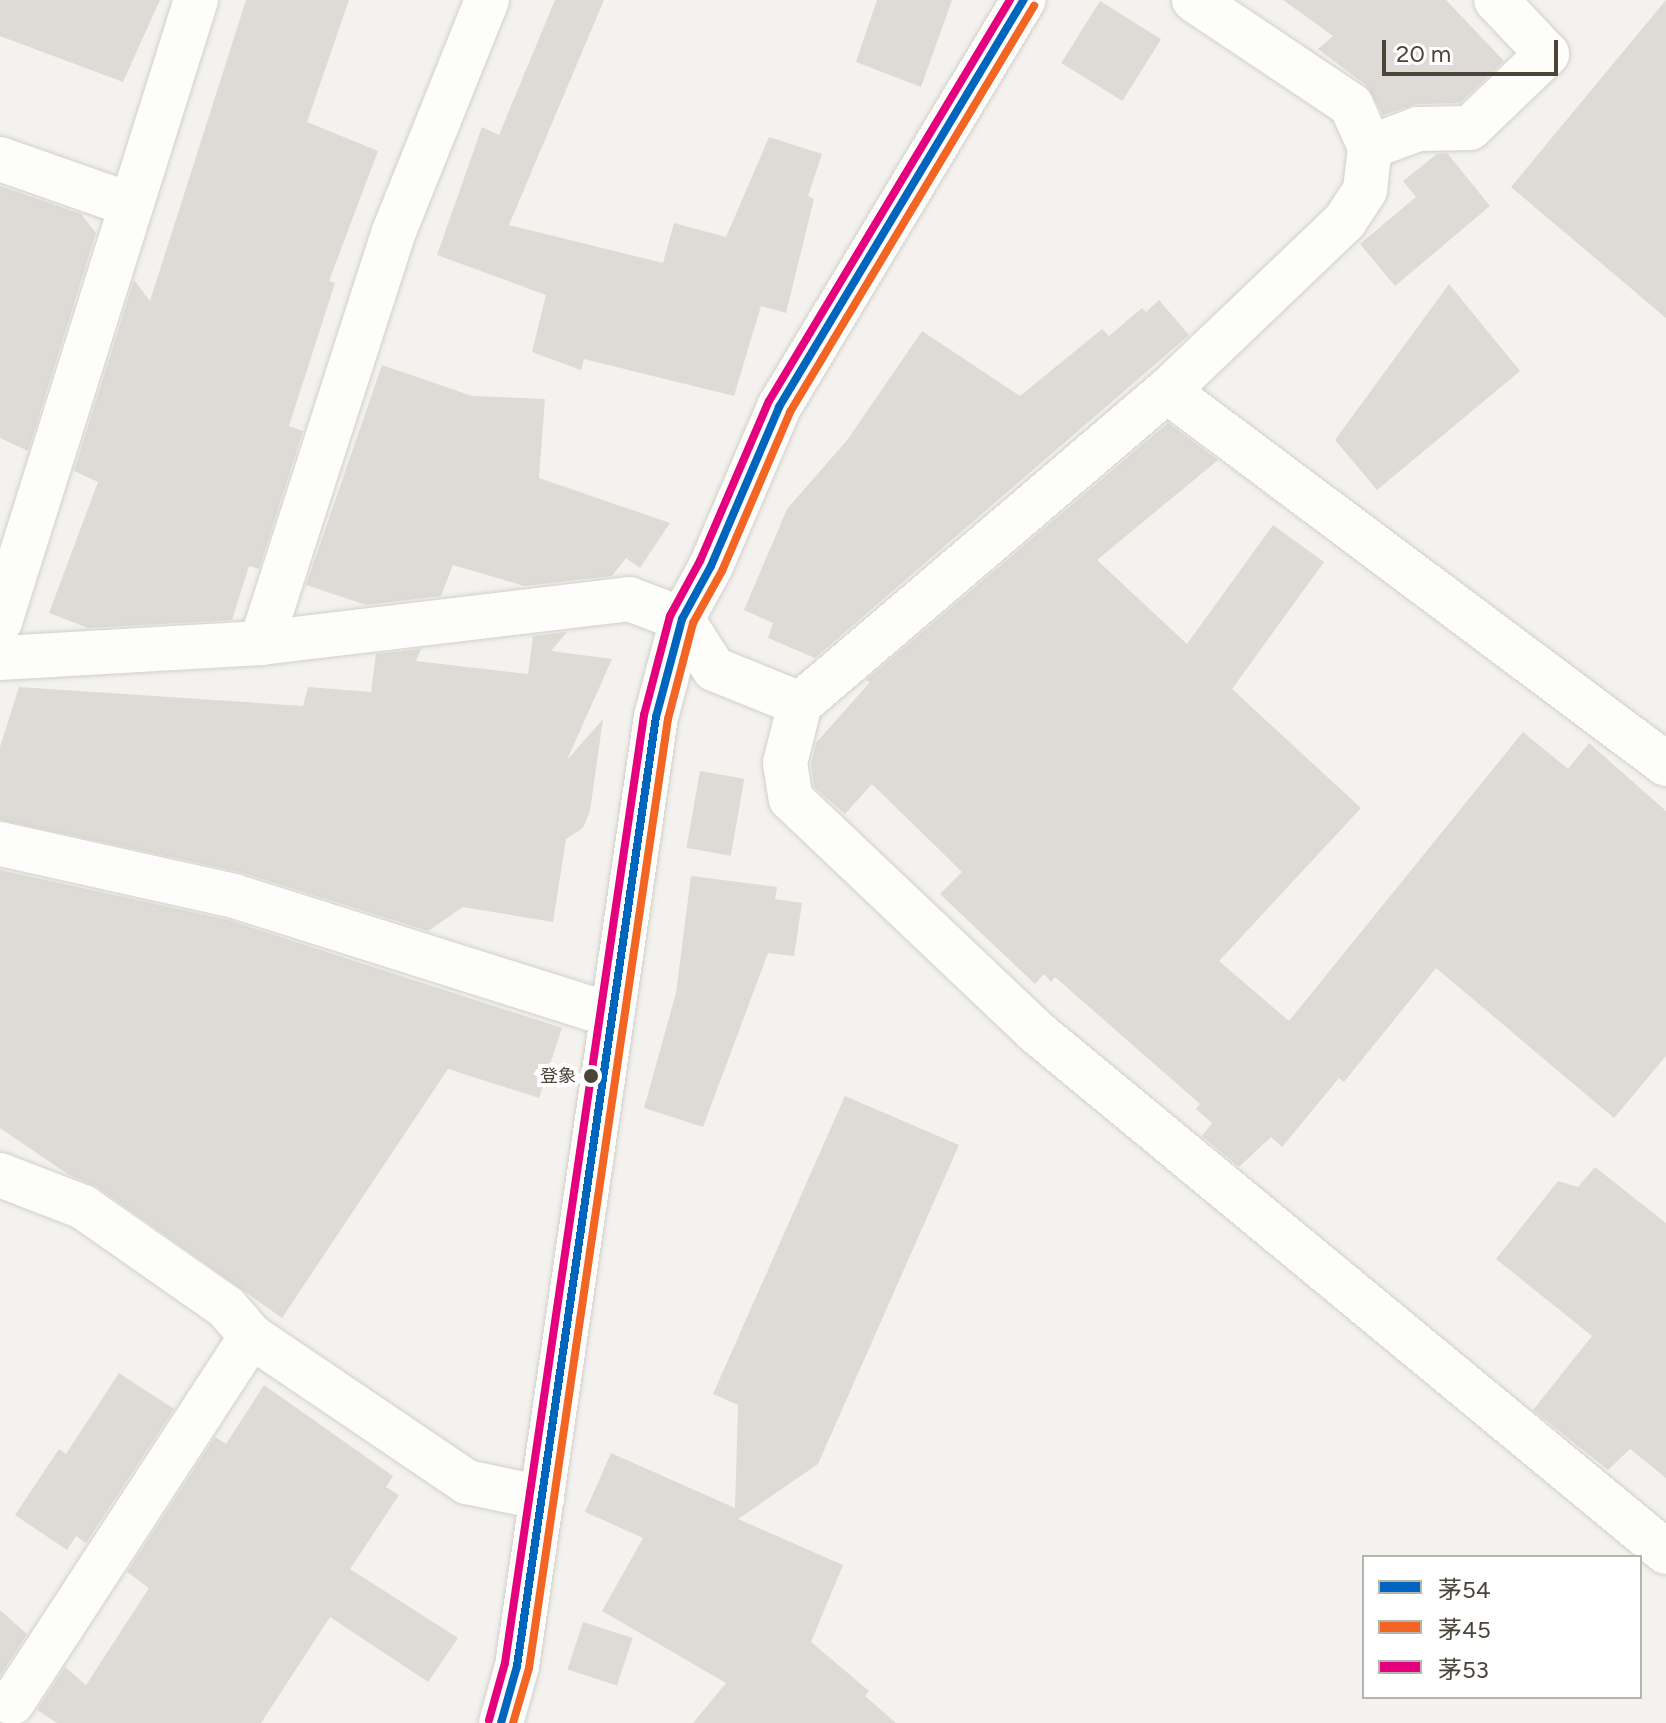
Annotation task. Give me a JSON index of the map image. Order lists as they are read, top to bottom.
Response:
{
  "places": ["登象"],
  "lines": ["transit line 茅54", "transit line 茅53", "transit line 茅45"],
  "legend": ["茅54", "茅45", "茅53"],
  "scale_bar": "20 m"
}
